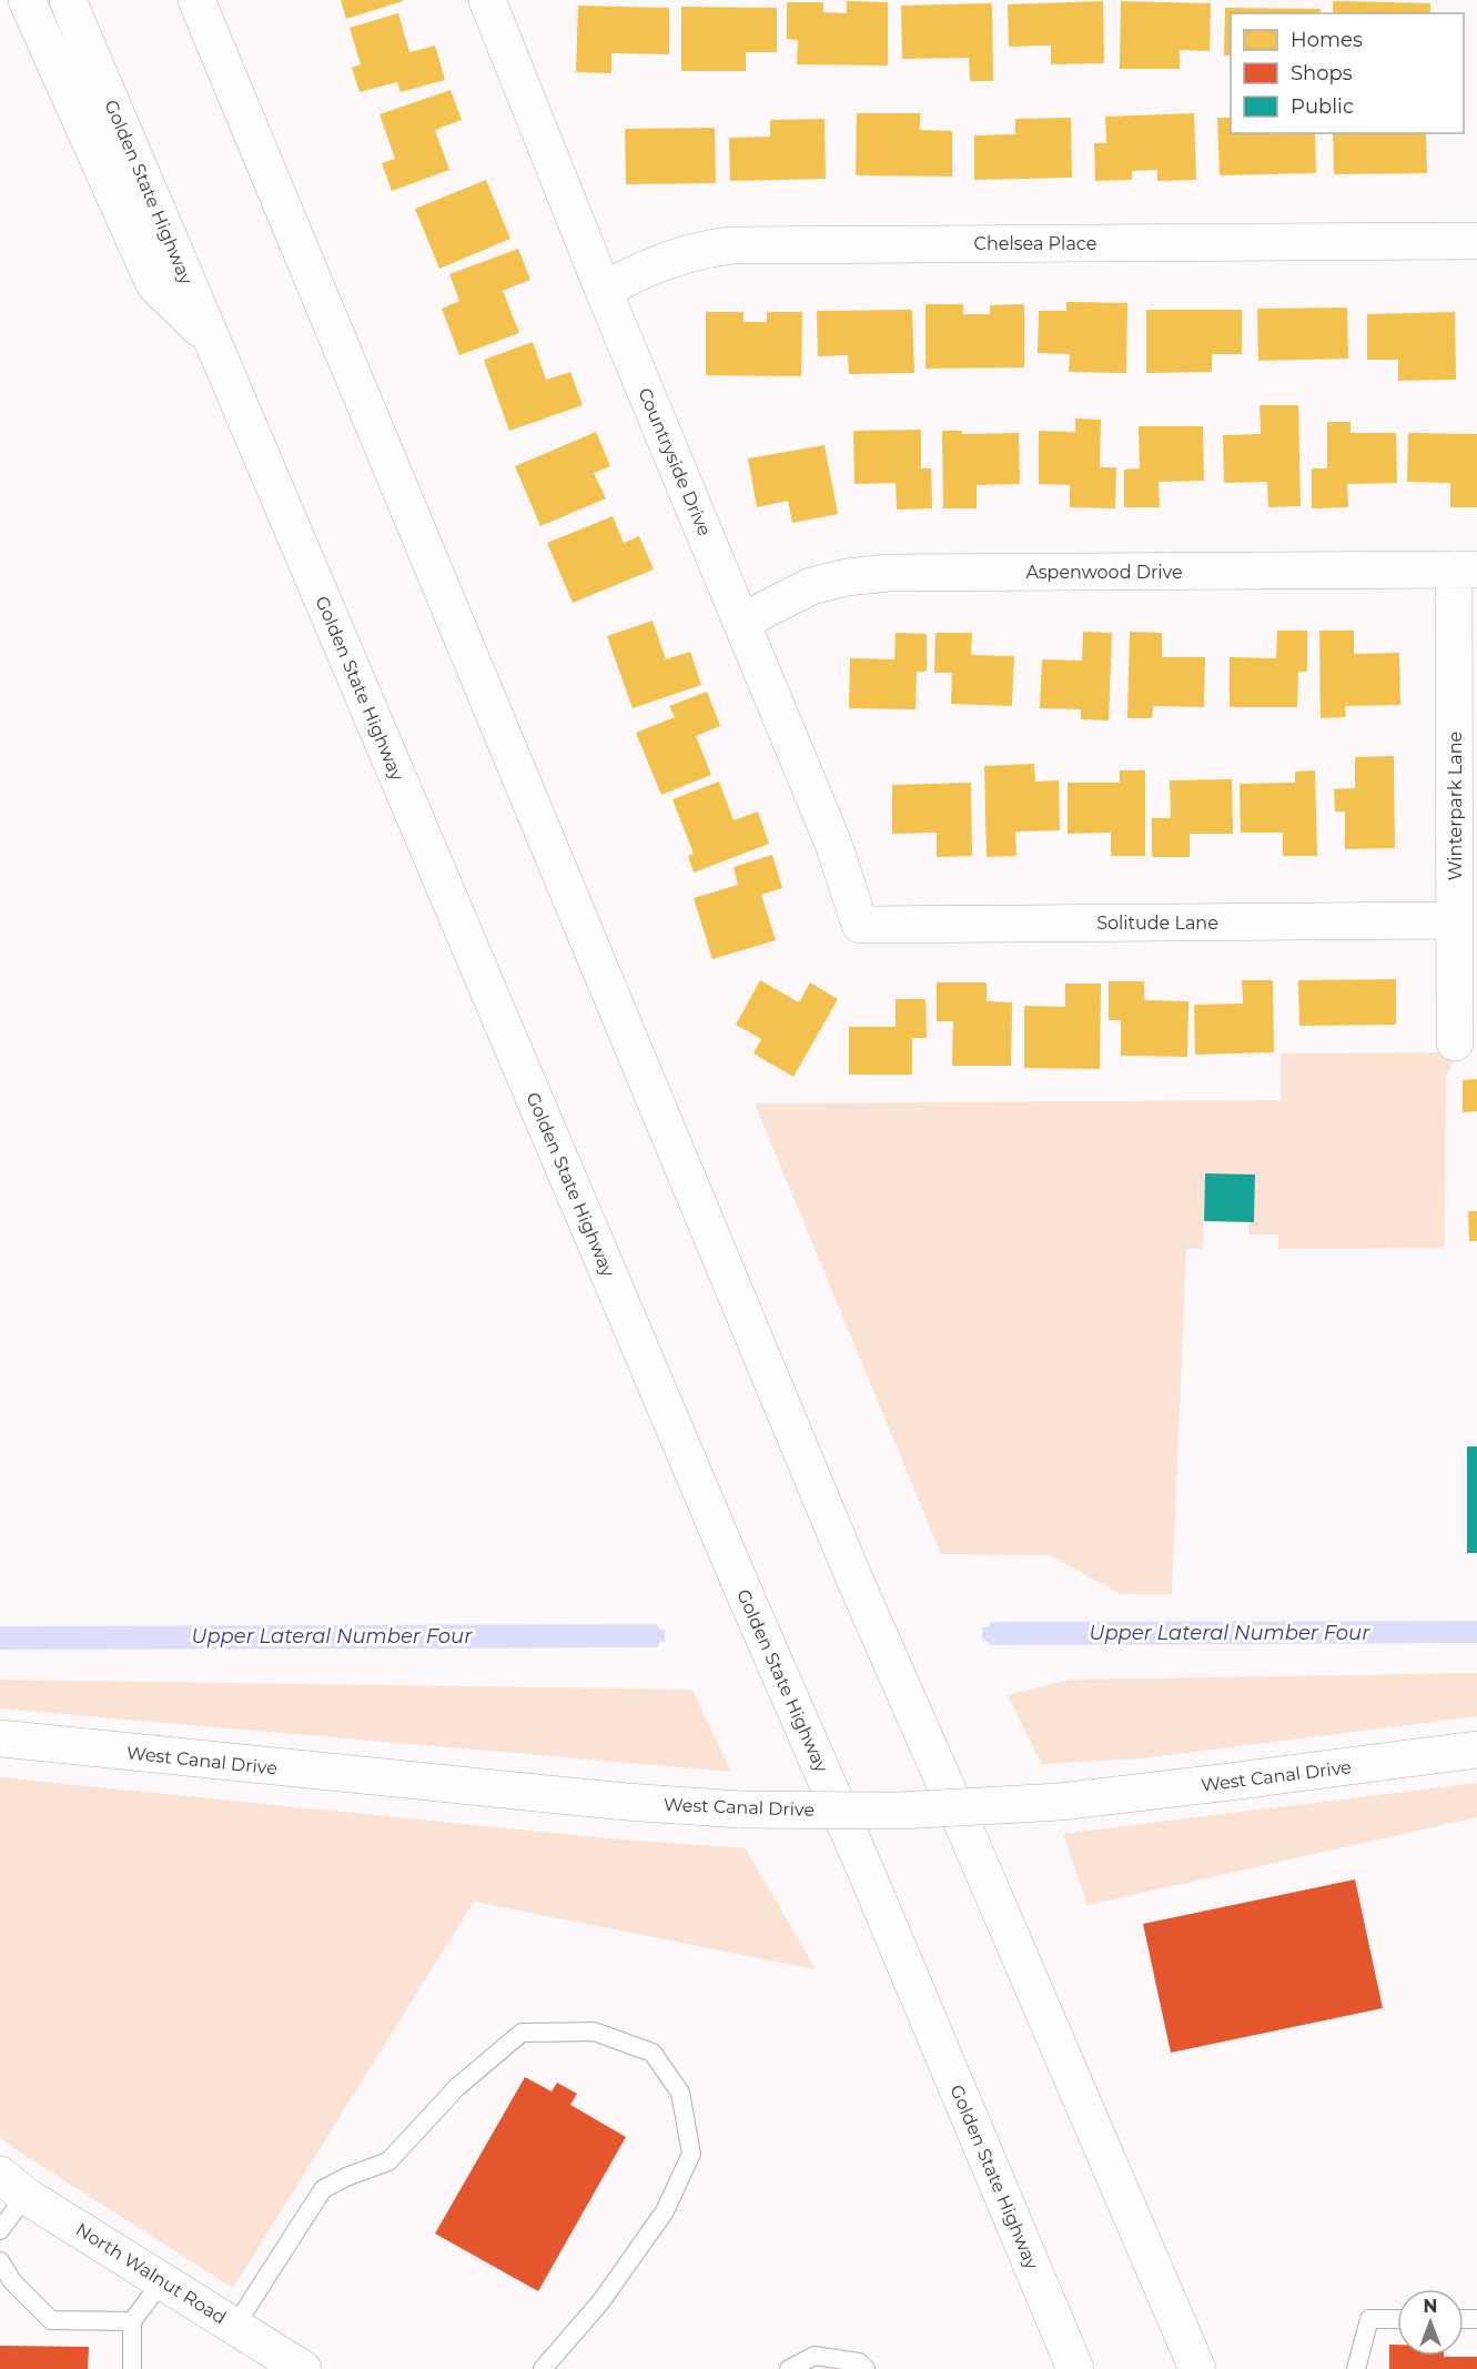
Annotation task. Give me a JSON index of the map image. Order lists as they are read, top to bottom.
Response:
{
  "streets": {
    "main road": [
      "Golden State Highway",
      "Chelsea Place",
      "Countryside Drive",
      "Aspenwood Drive",
      "Winterpark Lane",
      "Solitude Lane",
      "West Canal Drive",
      "North Walnut Road"
    ]
  },
  "crossings": [
    ["Chelsea Place", "Countryside Drive"],
    ["Countryside Drive", "Aspenwood Drive"],
    ["Countryside Drive", "Solitude Lane"],
    ["Aspenwood Drive", "Winterpark Lane"],
    ["Winterpark Lane", "Solitude Lane"]
  ],
  "water": ["Upper Lateral Number Four"],
  "legend": ["Homes", "Shops", "Public"],
  "north": "top"
}
